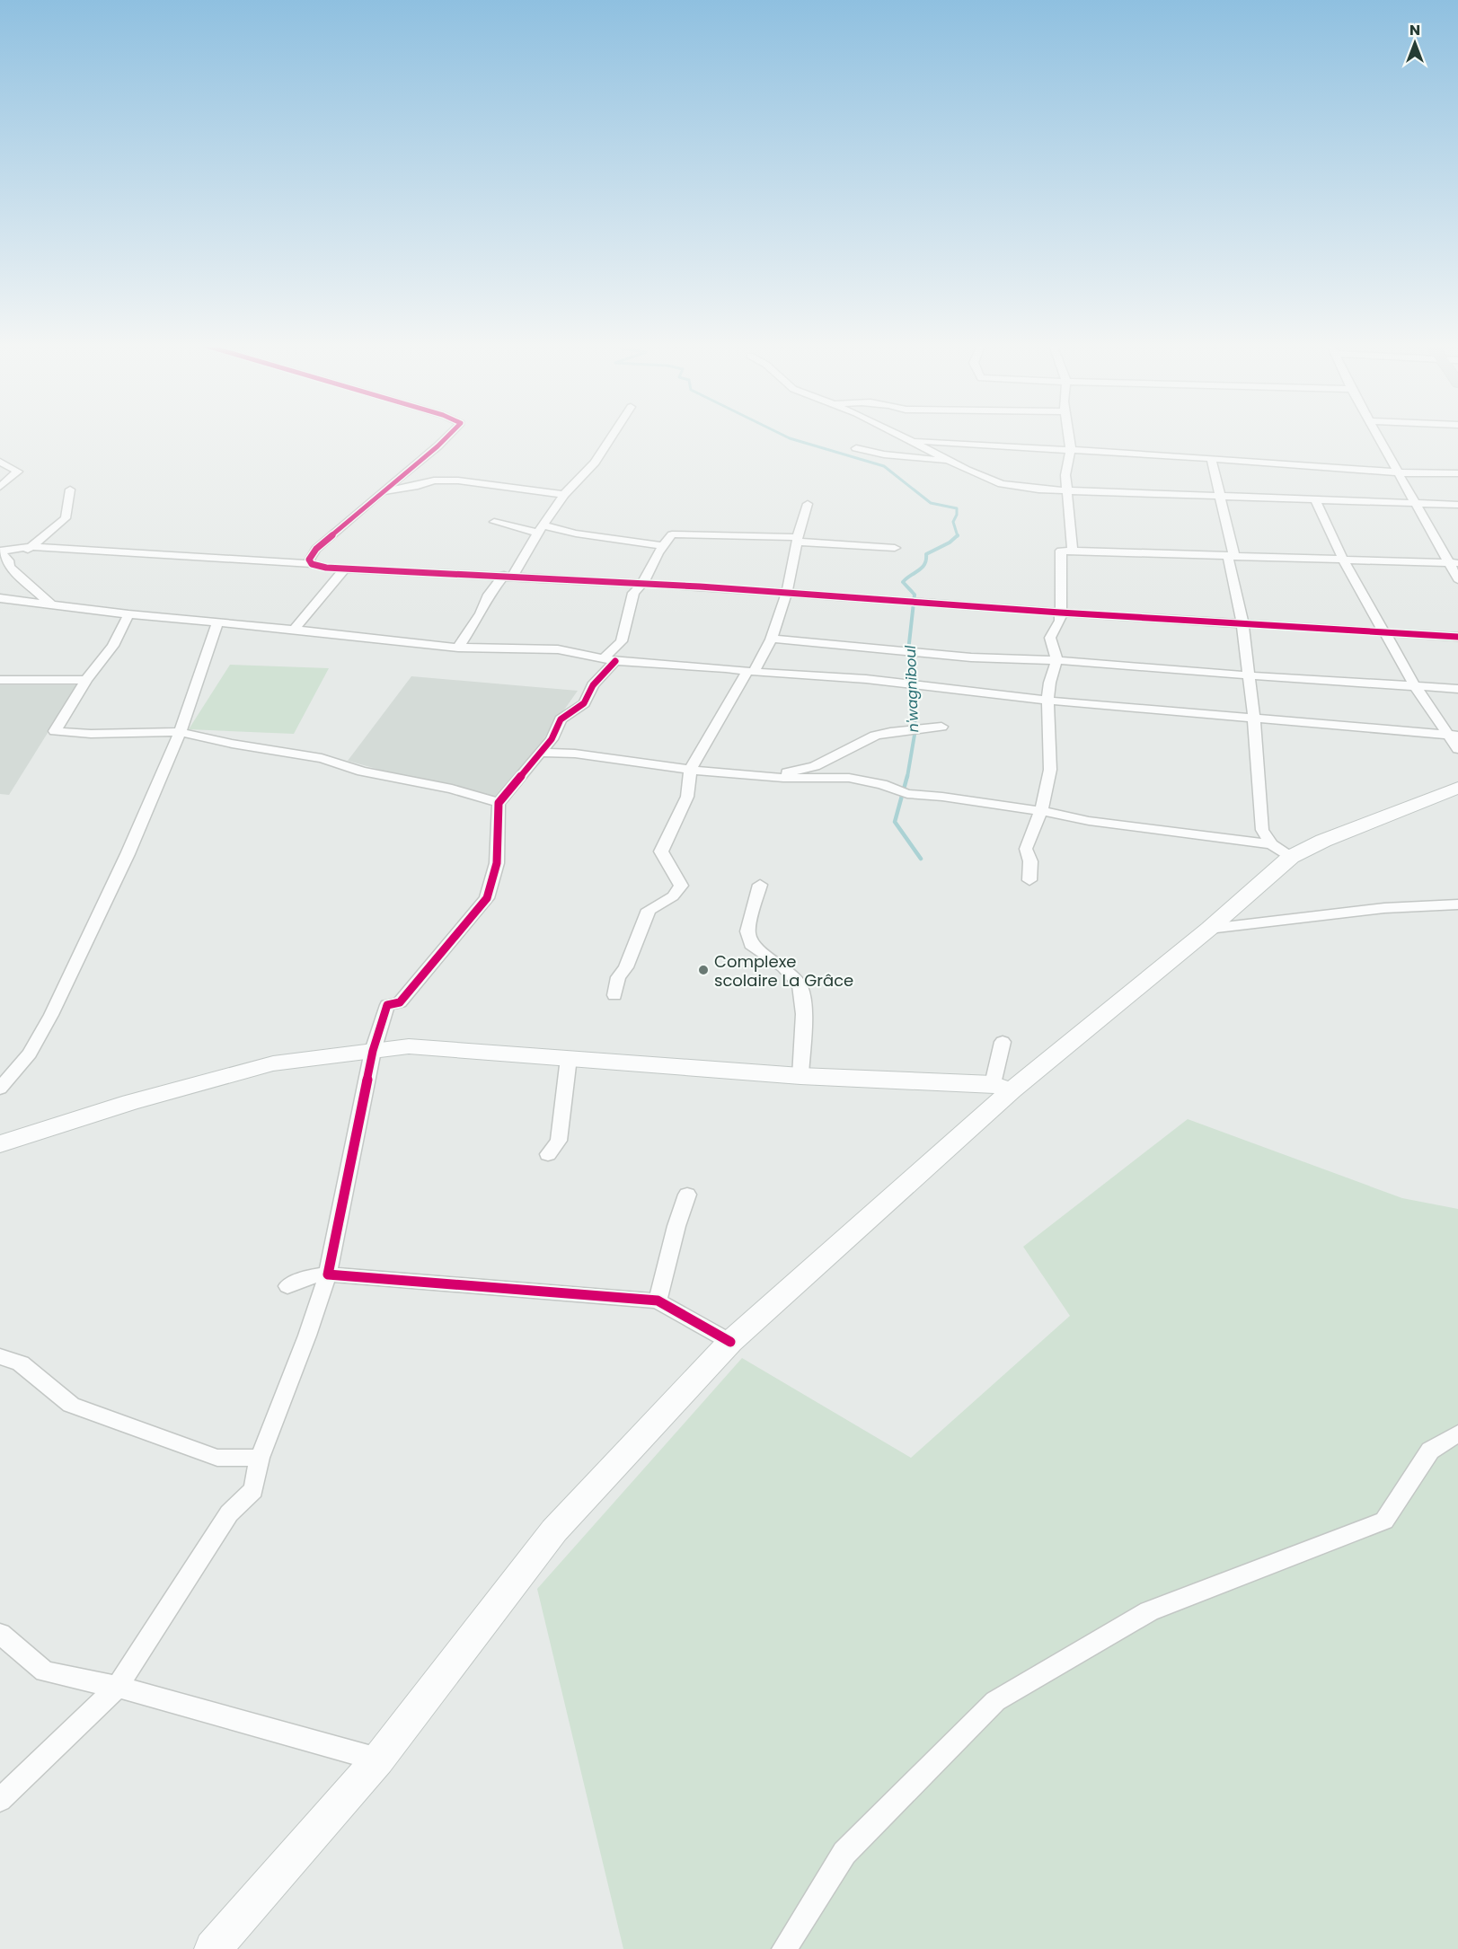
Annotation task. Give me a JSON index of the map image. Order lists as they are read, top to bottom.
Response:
{
  "water": ["n'wagniboul"],
  "places": ["Complexe scolaire La Grâce"],
  "north": "top"
}
